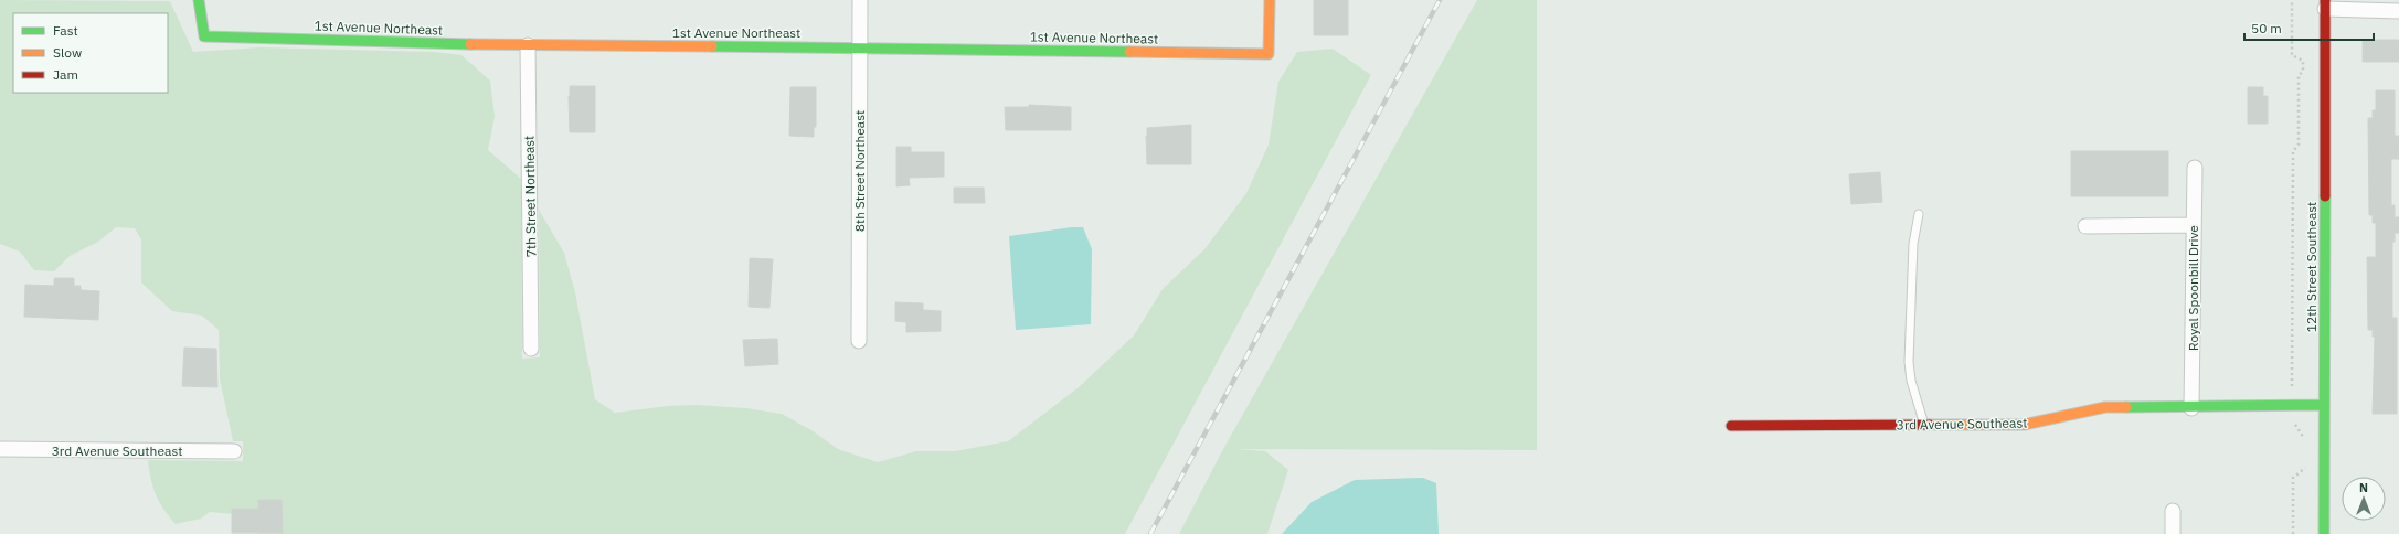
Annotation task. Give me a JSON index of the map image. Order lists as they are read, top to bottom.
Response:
{
  "streets": {
    "street": [
      "1st Avenue Northeast",
      "8th Street Northeast",
      "7th Street Northeast",
      "12th Street Southeast",
      "Royal Spoonbill Drive",
      "3rd Avenue Southeast"
    ]
  },
  "crossings": [
    ["1st Avenue Northeast", "8th Street Northeast"],
    ["1st Avenue Northeast", "7th Street Northeast"],
    ["12th Street Southeast", "3rd Avenue Southeast"],
    ["Royal Spoonbill Drive", "3rd Avenue Southeast"]
  ],
  "legend": ["Fast", "Slow", "Jam"],
  "scale_bar": "50 m",
  "north": "top"
}
